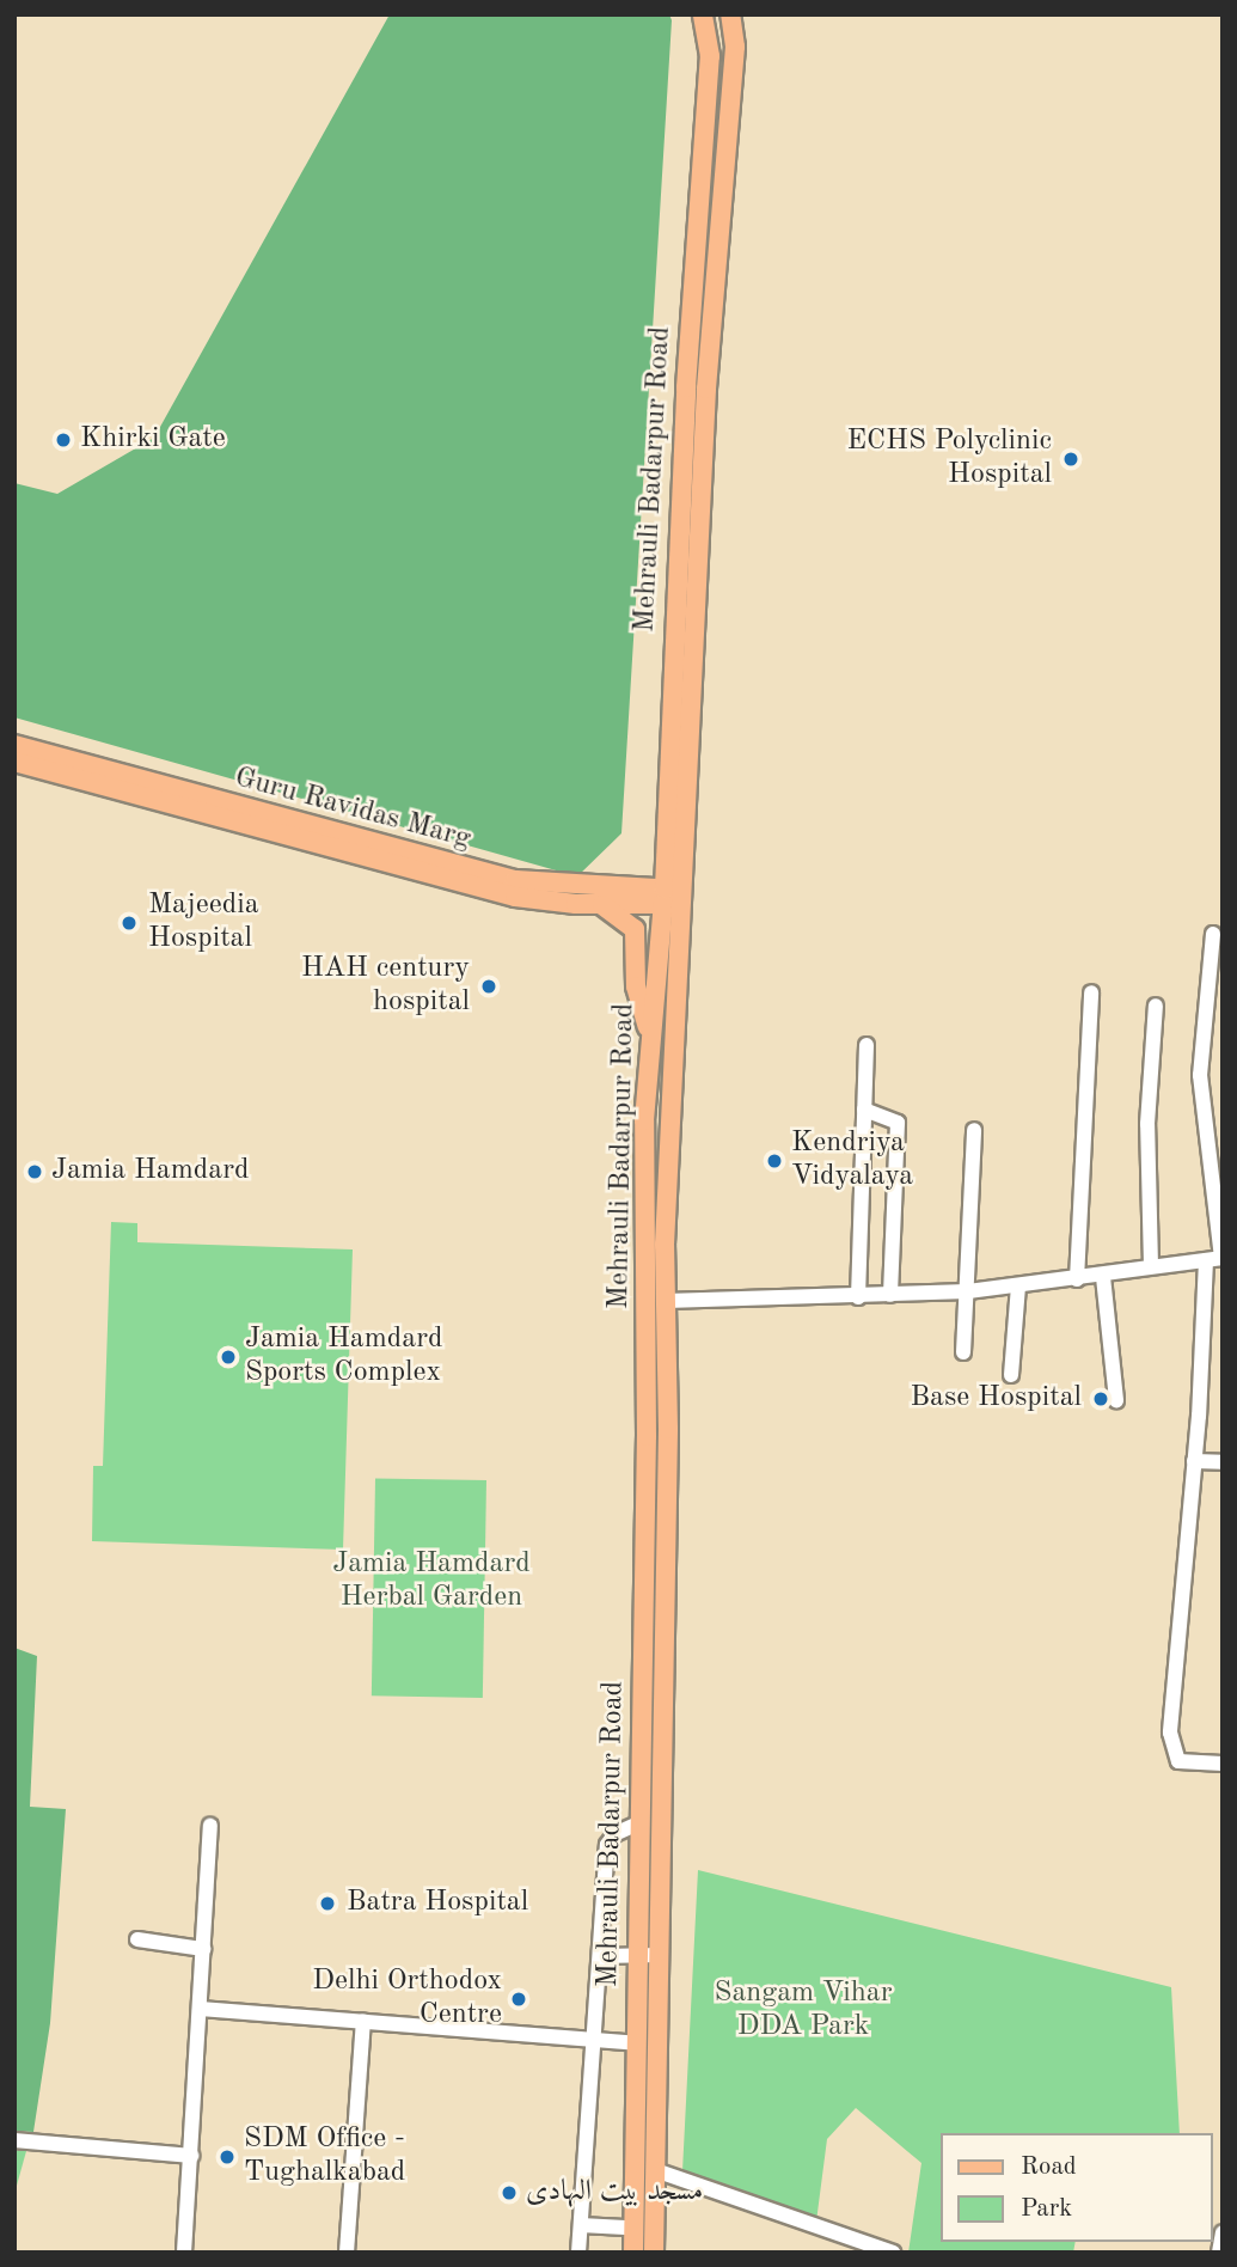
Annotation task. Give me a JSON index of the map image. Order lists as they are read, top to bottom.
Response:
{
  "streets": {
    "main road": ["Mehrauli Badarpur Road", "Guru Ravidas Marg"]
  },
  "crossings": [
    ["Mehrauli Badarpur Road", "Guru Ravidas Marg"]
  ],
  "parks": ["Jamia Hamdard Herbal Garden", "Sangam Vihar DDA Park"],
  "places": [
    "Khirki Gate",
    "ECHS Polyclinic Hospital",
    "Majeedia Hospital",
    "HAH century hospital",
    "Kendriya Vidyalaya",
    "Jamia Hamdard",
    "Jamia Hamdard Sports Complex",
    "Base Hospital",
    "Batra Hospital",
    "Delhi Orthodox Centre",
    "SDM Office - Tughalkabad",
    "مسجد بیت الہادی"
  ],
  "legend": ["Road", "Park"]
}
